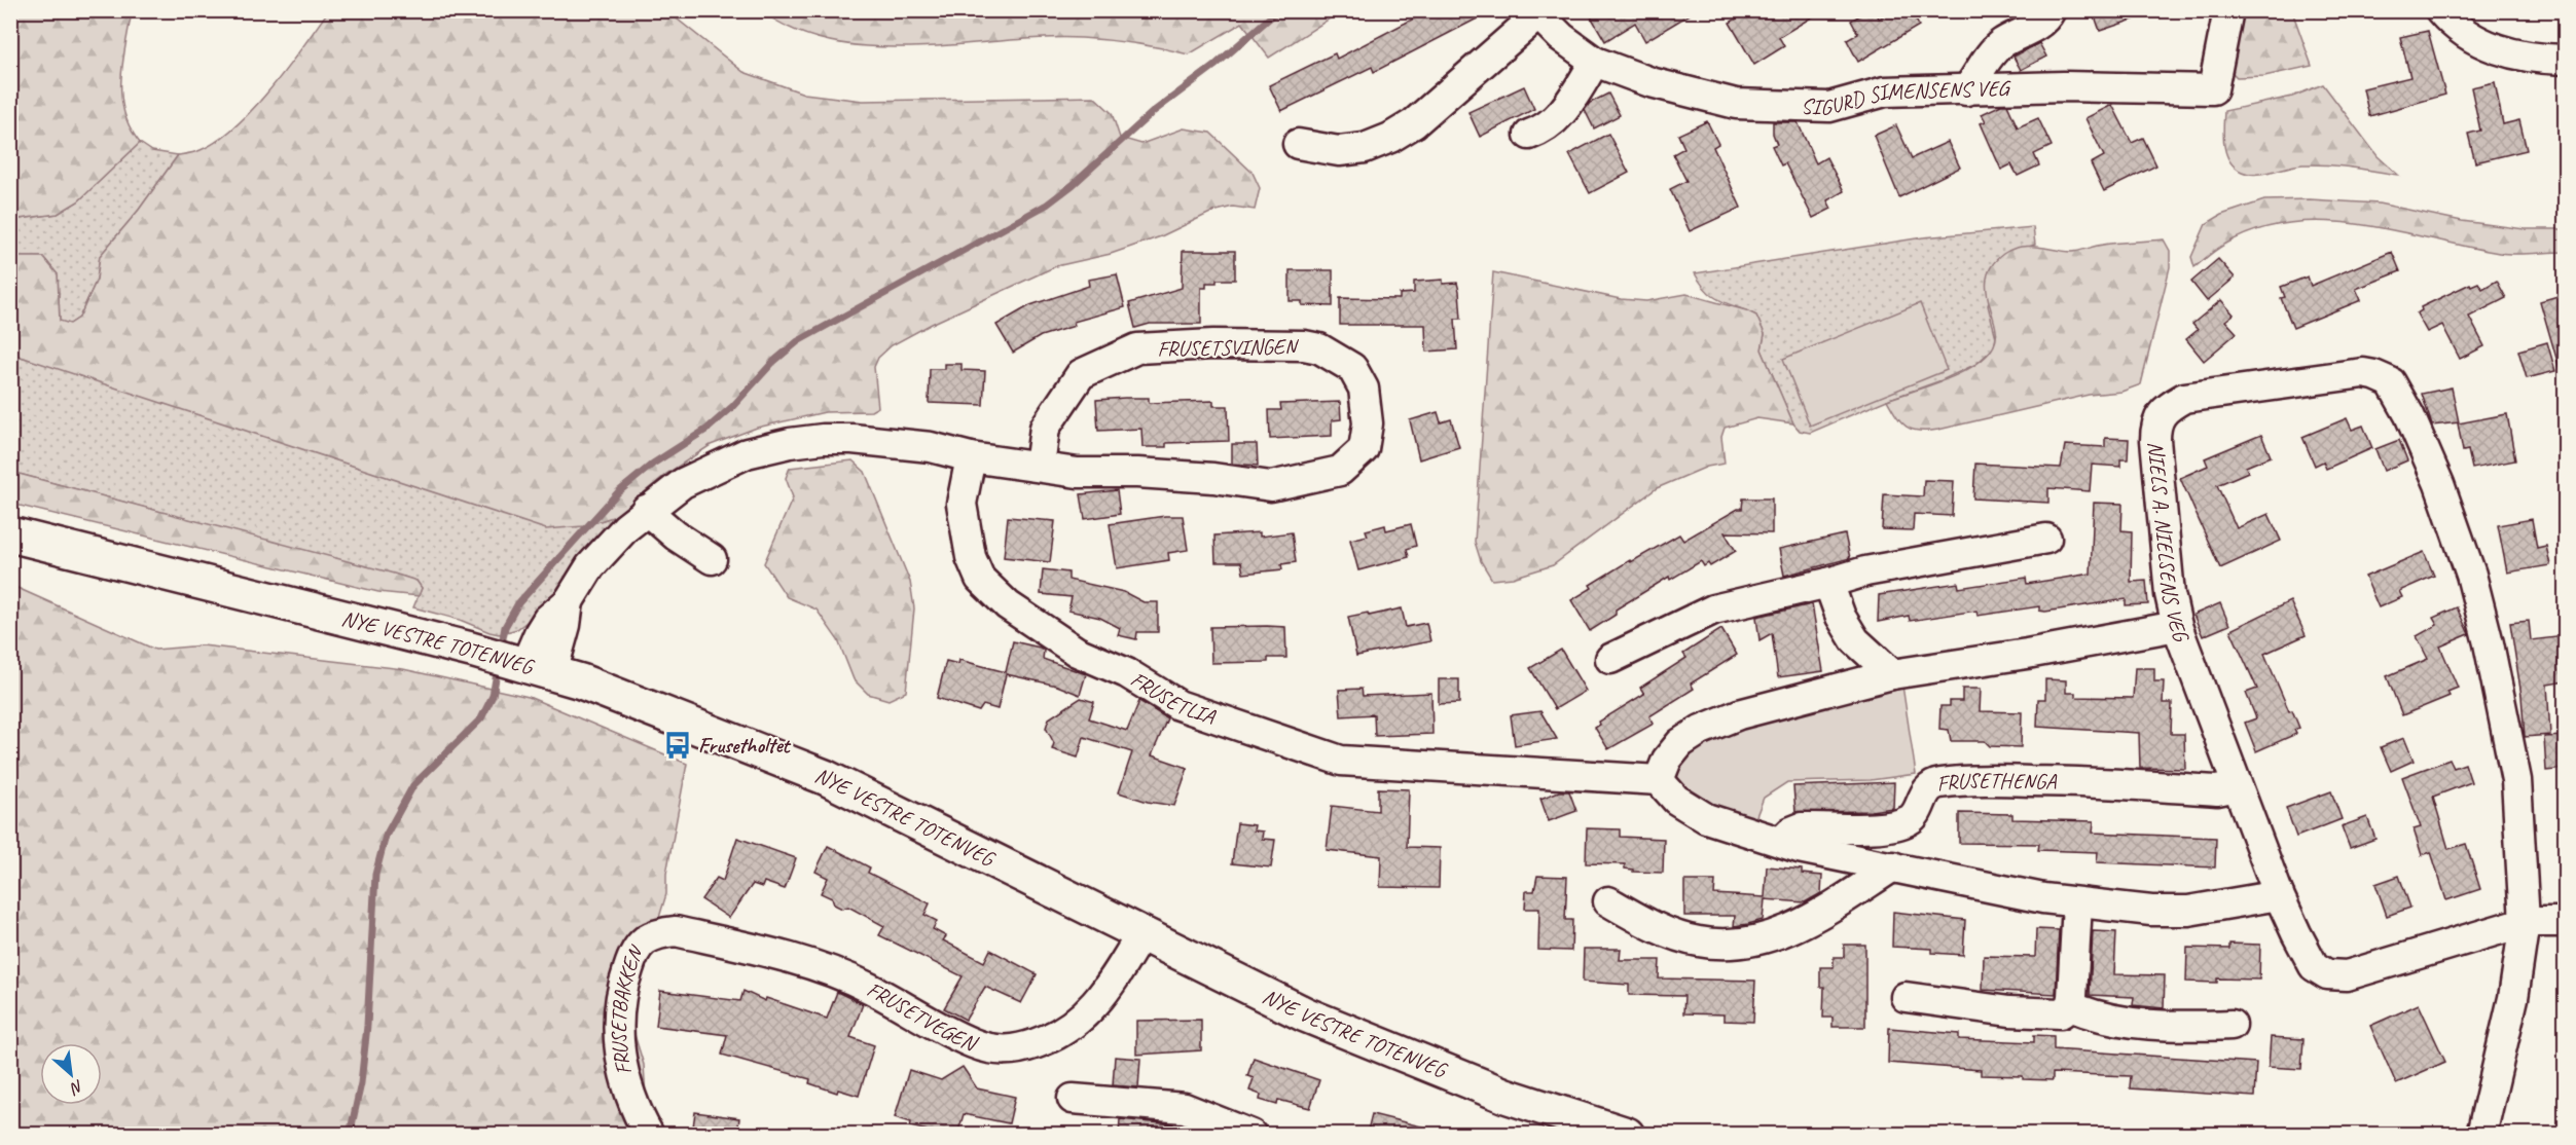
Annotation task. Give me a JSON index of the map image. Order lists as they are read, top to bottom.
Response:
{
  "streets": {
    "main road": ["NYE VESTRE TOTENVEG"],
    "street": [
      "SIGURD SIMENSENS VEG",
      "FRUSETSVINGEN",
      "NIELS A. NIELSENS VEG",
      "FRUSETLIA",
      "FRUSETHENGA",
      "FRUSETBAKKEN",
      "FRUSETVEGEN"
    ]
  },
  "crossings": [
    ["FRUSETSVINGEN", "FRUSETLIA"],
    ["NIELS A. NIELSENS VEG", "FRUSETHENGA"],
    ["NYE VESTRE TOTENVEG", "FRUSETVEGEN"],
    ["FRUSETBAKKEN", "FRUSETVEGEN"]
  ],
  "places": {
    "bus stop": ["Frusetholtet"]
  },
  "north": "bottom right"
}
